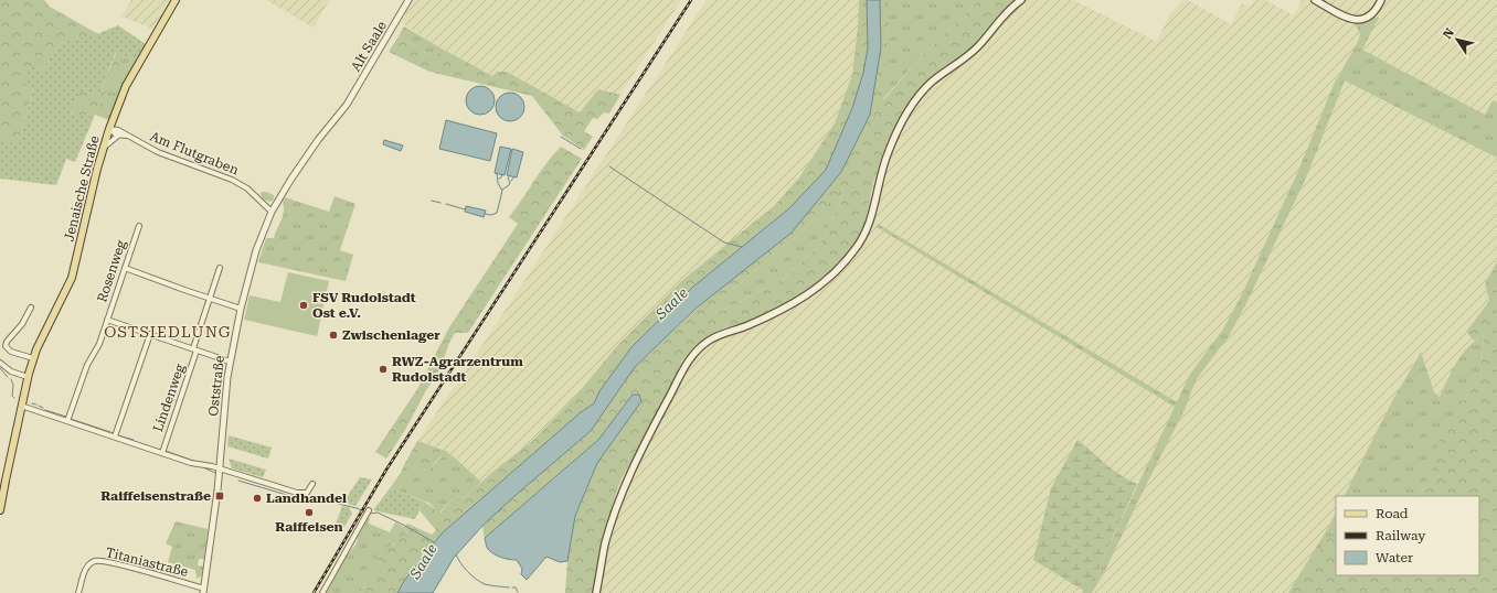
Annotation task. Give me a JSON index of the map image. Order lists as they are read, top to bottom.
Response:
{
  "streets": {
    "main road": ["Jenaische Straße"],
    "street": [
      "Alt Saale",
      "Am Flutgraben",
      "Rosenweg",
      "Oststraße",
      "Lindenweg",
      "Titaniastraße"
    ]
  },
  "crossings": [
    ["Alt Saale", "Oststraße"],
    ["Am Flutgraben", "Jenaische Straße"],
    ["Am Flutgraben", "Oststraße"],
    ["Oststraße", "Titaniastraße"]
  ],
  "districts": ["OSTSIEDLUNG"],
  "water": ["Saale"],
  "places": {
    "other": [
      "FSV Rudolstadt Ost e.V.",
      "Zwischenlager",
      "RWZ-Agrarzentrum Rudolstadt",
      "Landhandel",
      "Raiffeisen"
    ],
    "transit": ["Raiffeisenstraße"]
  },
  "legend": ["Road", "Railway", "Water"],
  "north": "top left"
}
